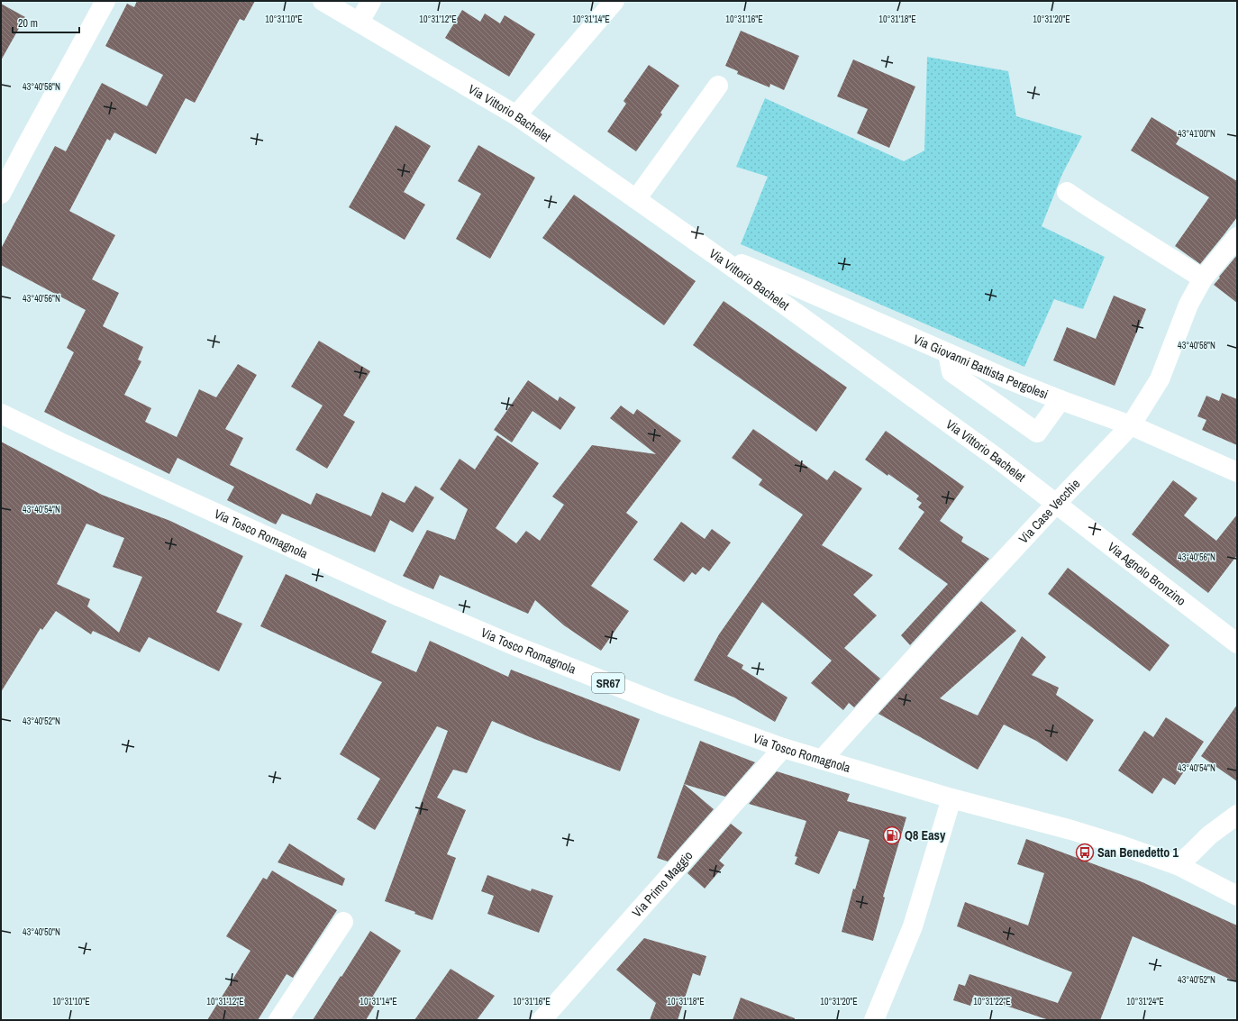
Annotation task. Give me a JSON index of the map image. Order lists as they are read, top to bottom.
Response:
{
  "streets": {
    "street": [
      "Via Vittorio Bachelet",
      "Via Giovanni Battista Pergolesi",
      "Via Case Vecchie",
      "Via Tosco Romagnola",
      "Via Agnolo Bronzino",
      "SR67",
      "Via Primo Maggio"
    ]
  },
  "crossings": [
    ["Via Vittorio Bachelet", "Via Giovanni Battista Pergolesi"],
    ["Via Vittorio Bachelet", "Via Case Vecchie"],
    ["Via Vittorio Bachelet", "Via Agnolo Bronzino"],
    ["Via Giovanni Battista Pergolesi", "Via Case Vecchie"],
    ["Via Case Vecchie", "Via Tosco Romagnola"],
    ["Via Case Vecchie", "Via Agnolo Bronzino"],
    ["Via Tosco Romagnola", "Via Primo Maggio"]
  ],
  "places": {
    "fuel station": ["Q8 Easy"],
    "bus stop": ["San Benedetto 1"]
  },
  "scale_bar": "20 m",
  "coordinates": [
    "10°31'10\"E",
    "10°31'12\"E",
    "10°31'14\"E",
    "10°31'16\"E",
    "10°31'18\"E",
    "10°31'20\"E",
    "43°40'58\"N",
    "43°41'00\"N",
    "43°40'56\"N",
    "43°40'54\"N",
    "43°40'52\"N",
    "43°40'50\"N",
    "10°31'22\"E",
    "10°31'24\"E"
  ]
}
